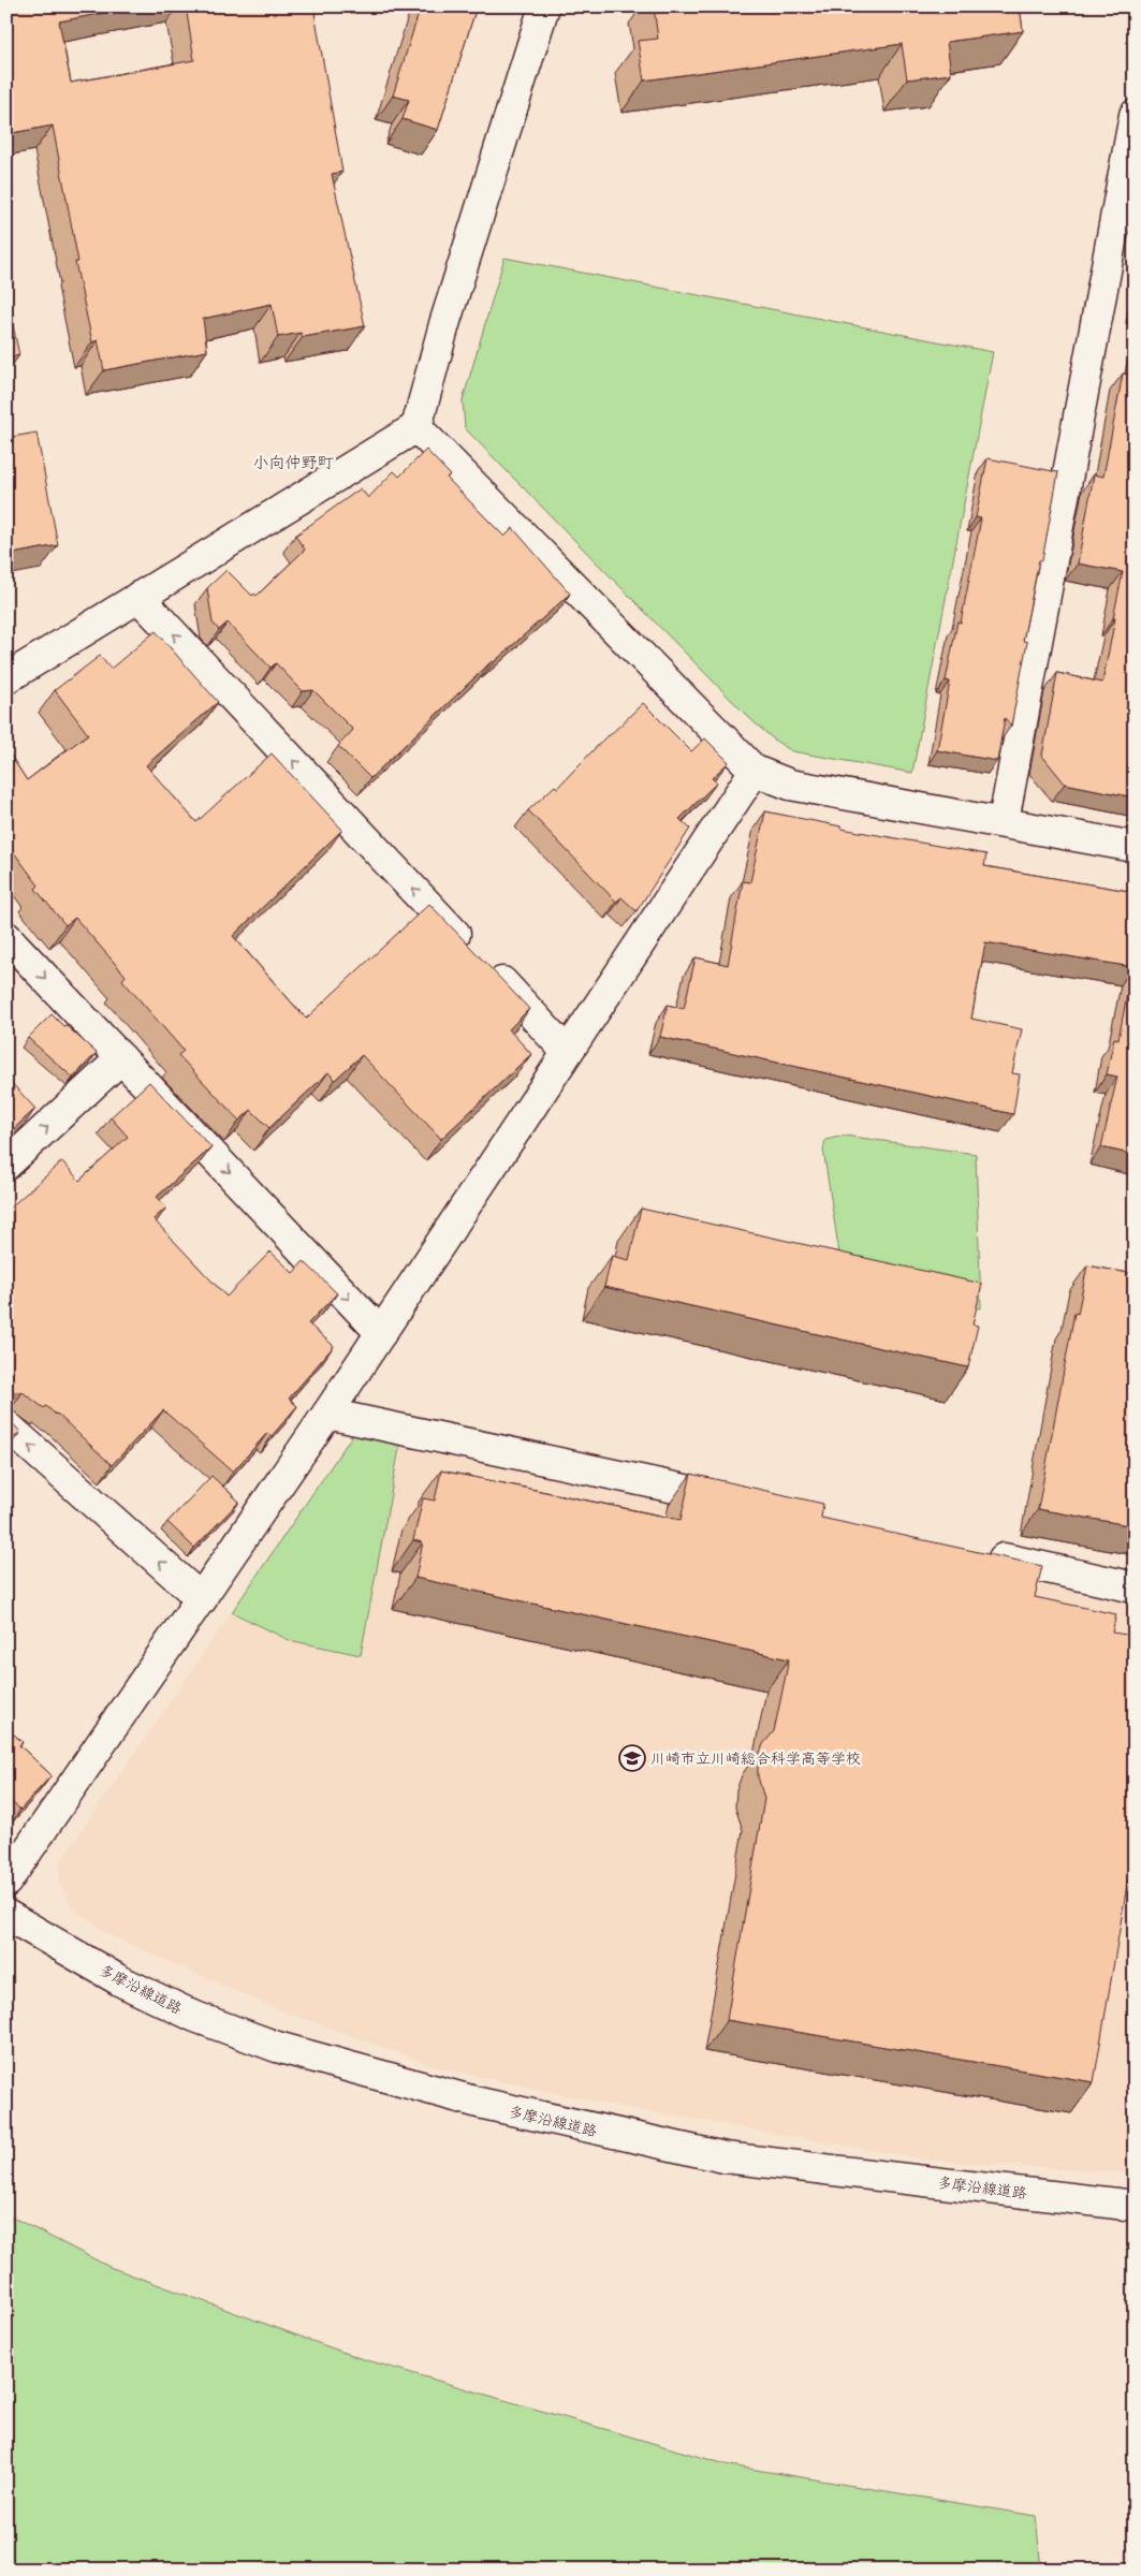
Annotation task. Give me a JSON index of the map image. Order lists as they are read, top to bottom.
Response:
{
  "streets": {
    "street": ["多摩沿線道路"]
  },
  "districts": ["小向仲野町"],
  "places": {
    "school or university": ["川崎市立川崎総合科学高等学校"]
  }
}
